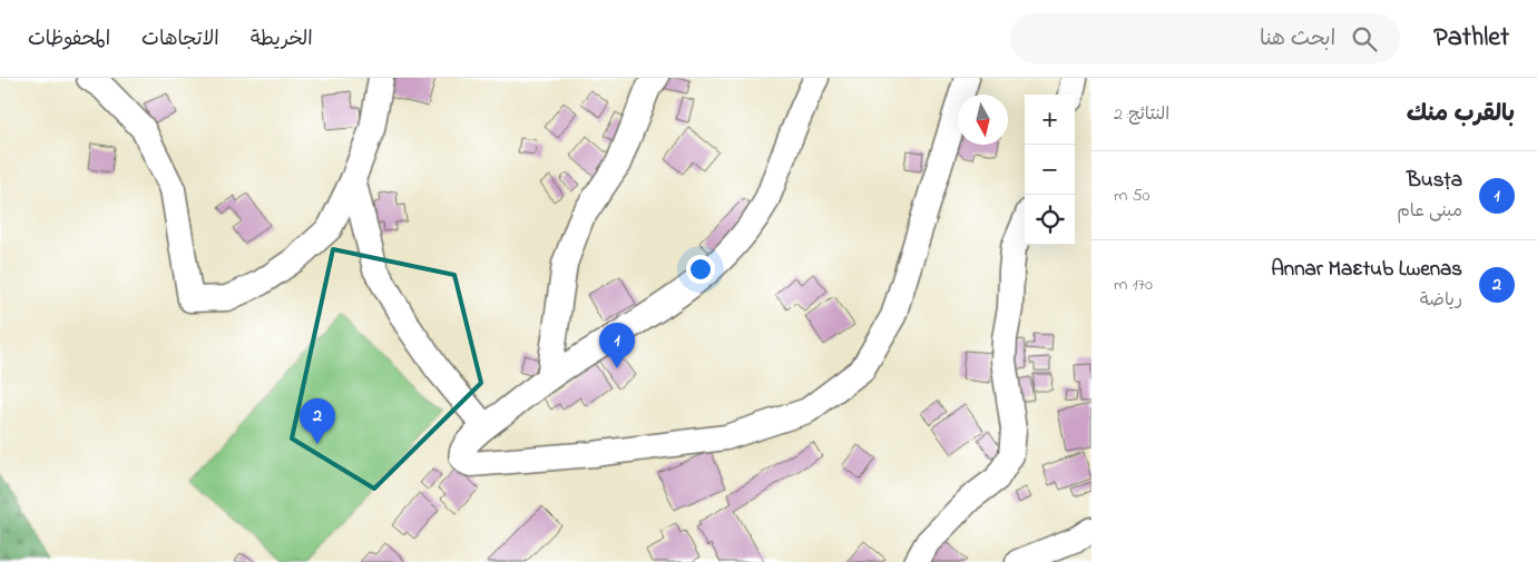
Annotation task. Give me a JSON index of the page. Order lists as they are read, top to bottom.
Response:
{
  "north": "bottom",
  "page": {
    "header": "Pathlet",
    "search": "ابحث هنا",
    "nav": ["الخريطة", "الاتجاهات", "المحفوظات"],
    "heading": ["بالقرب منك", "النتائج: 2"],
    "map_buttons": ["+", "−"],
    "list": [
      {
        "mark": "1",
        "name": "Busṭa",
        "note": "مبنى عام",
        "value": "50 m"
      },
      {
        "mark": "2",
        "name": "Annar Maɛtub Lwenas",
        "note": "رياضة",
        "value": "170 m"
      }
    ],
    "pins": ["1", "2"]
  }
}
